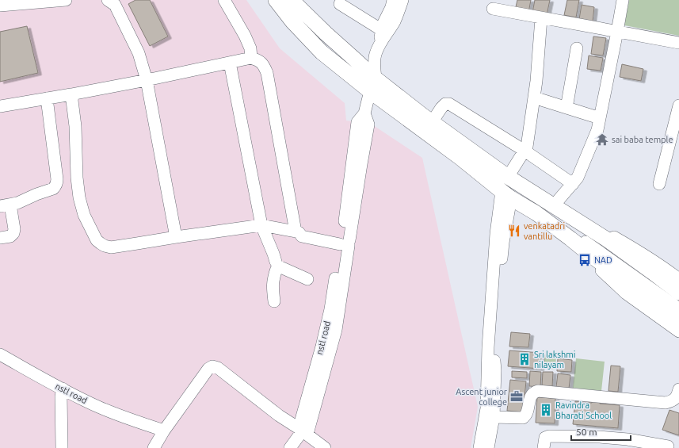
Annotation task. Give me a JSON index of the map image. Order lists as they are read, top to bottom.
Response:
{
  "streets": {
    "street": ["nstl road"]
  },
  "places": {
    "temple": ["sai baba temple"],
    "restaurant": ["venkatadri vantillu"],
    "bus stop": ["NAD"],
    "building": ["Sri lakshmi nilayam", "Ravindra Bharati School"],
    "office": ["Ascent junior college"]
  },
  "scale_bar": "50 m"
}
